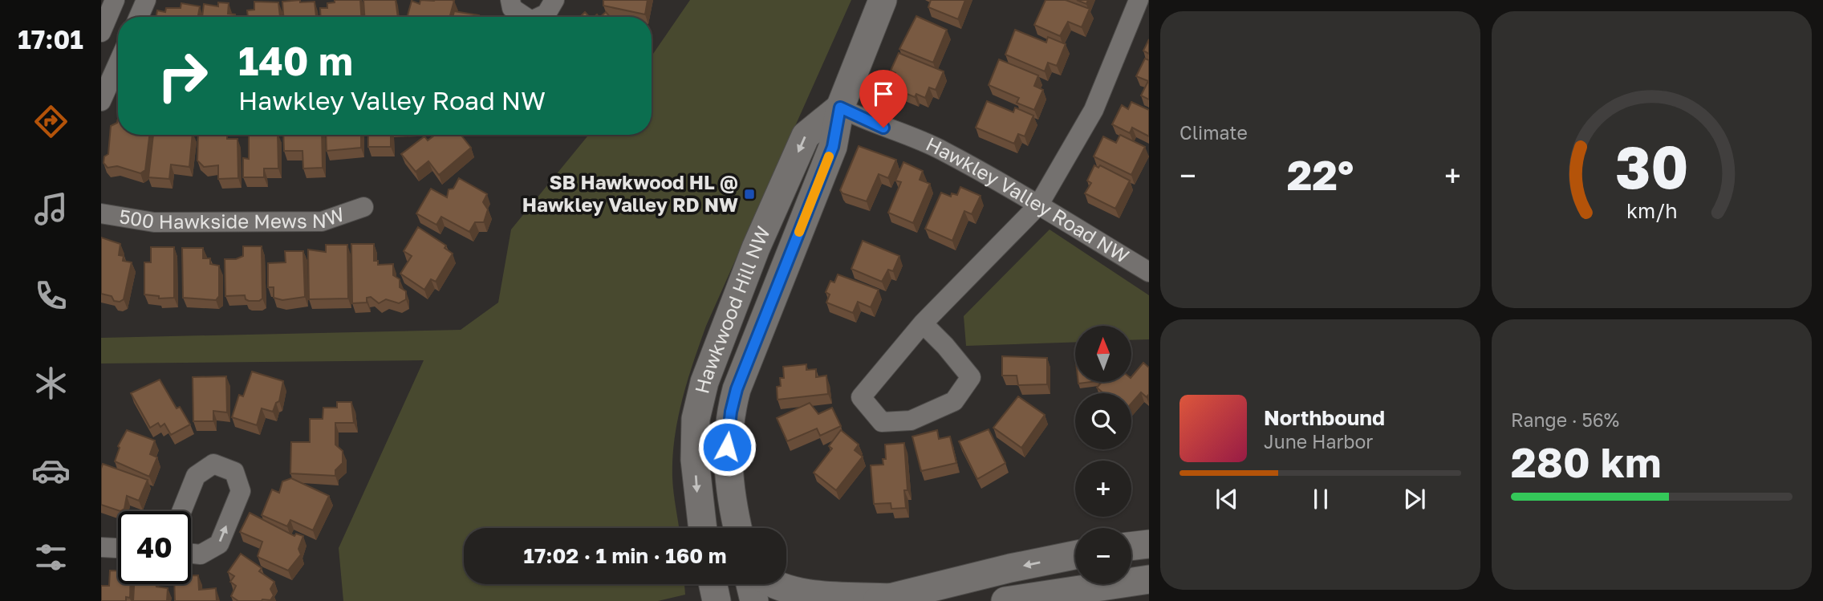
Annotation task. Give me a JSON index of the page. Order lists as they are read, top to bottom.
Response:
{
  "streets": {
    "street": ["Hawkley Valley Road NW", "500 Hawkside Mews NW", "Hawkwood Hill NW"]
  },
  "crossings": [
    ["Hawkley Valley Road NW", "Hawkwood Hill NW"]
  ],
  "places": {
    "transit": ["SB Hawkwood HL @ Hawkley Valley RD NW"]
  },
  "north": "top",
  "page": {
    "tabs": "17:01",
    "tile": [
      "Climate",
      ["Range · 56%", "280 km"]
    ],
    "turn": ["140 m", "Hawkley Valley Road NW"],
    "heat": ["−", "22°", "+"],
    "map_buttons": ["+", "−"],
    "song": ["Northbound", "June Harbor"],
    "limit": "40",
    "trip": "17:02 · 1 min · 160 m",
    "gauge": ["30", "km/h"]
  }
}
